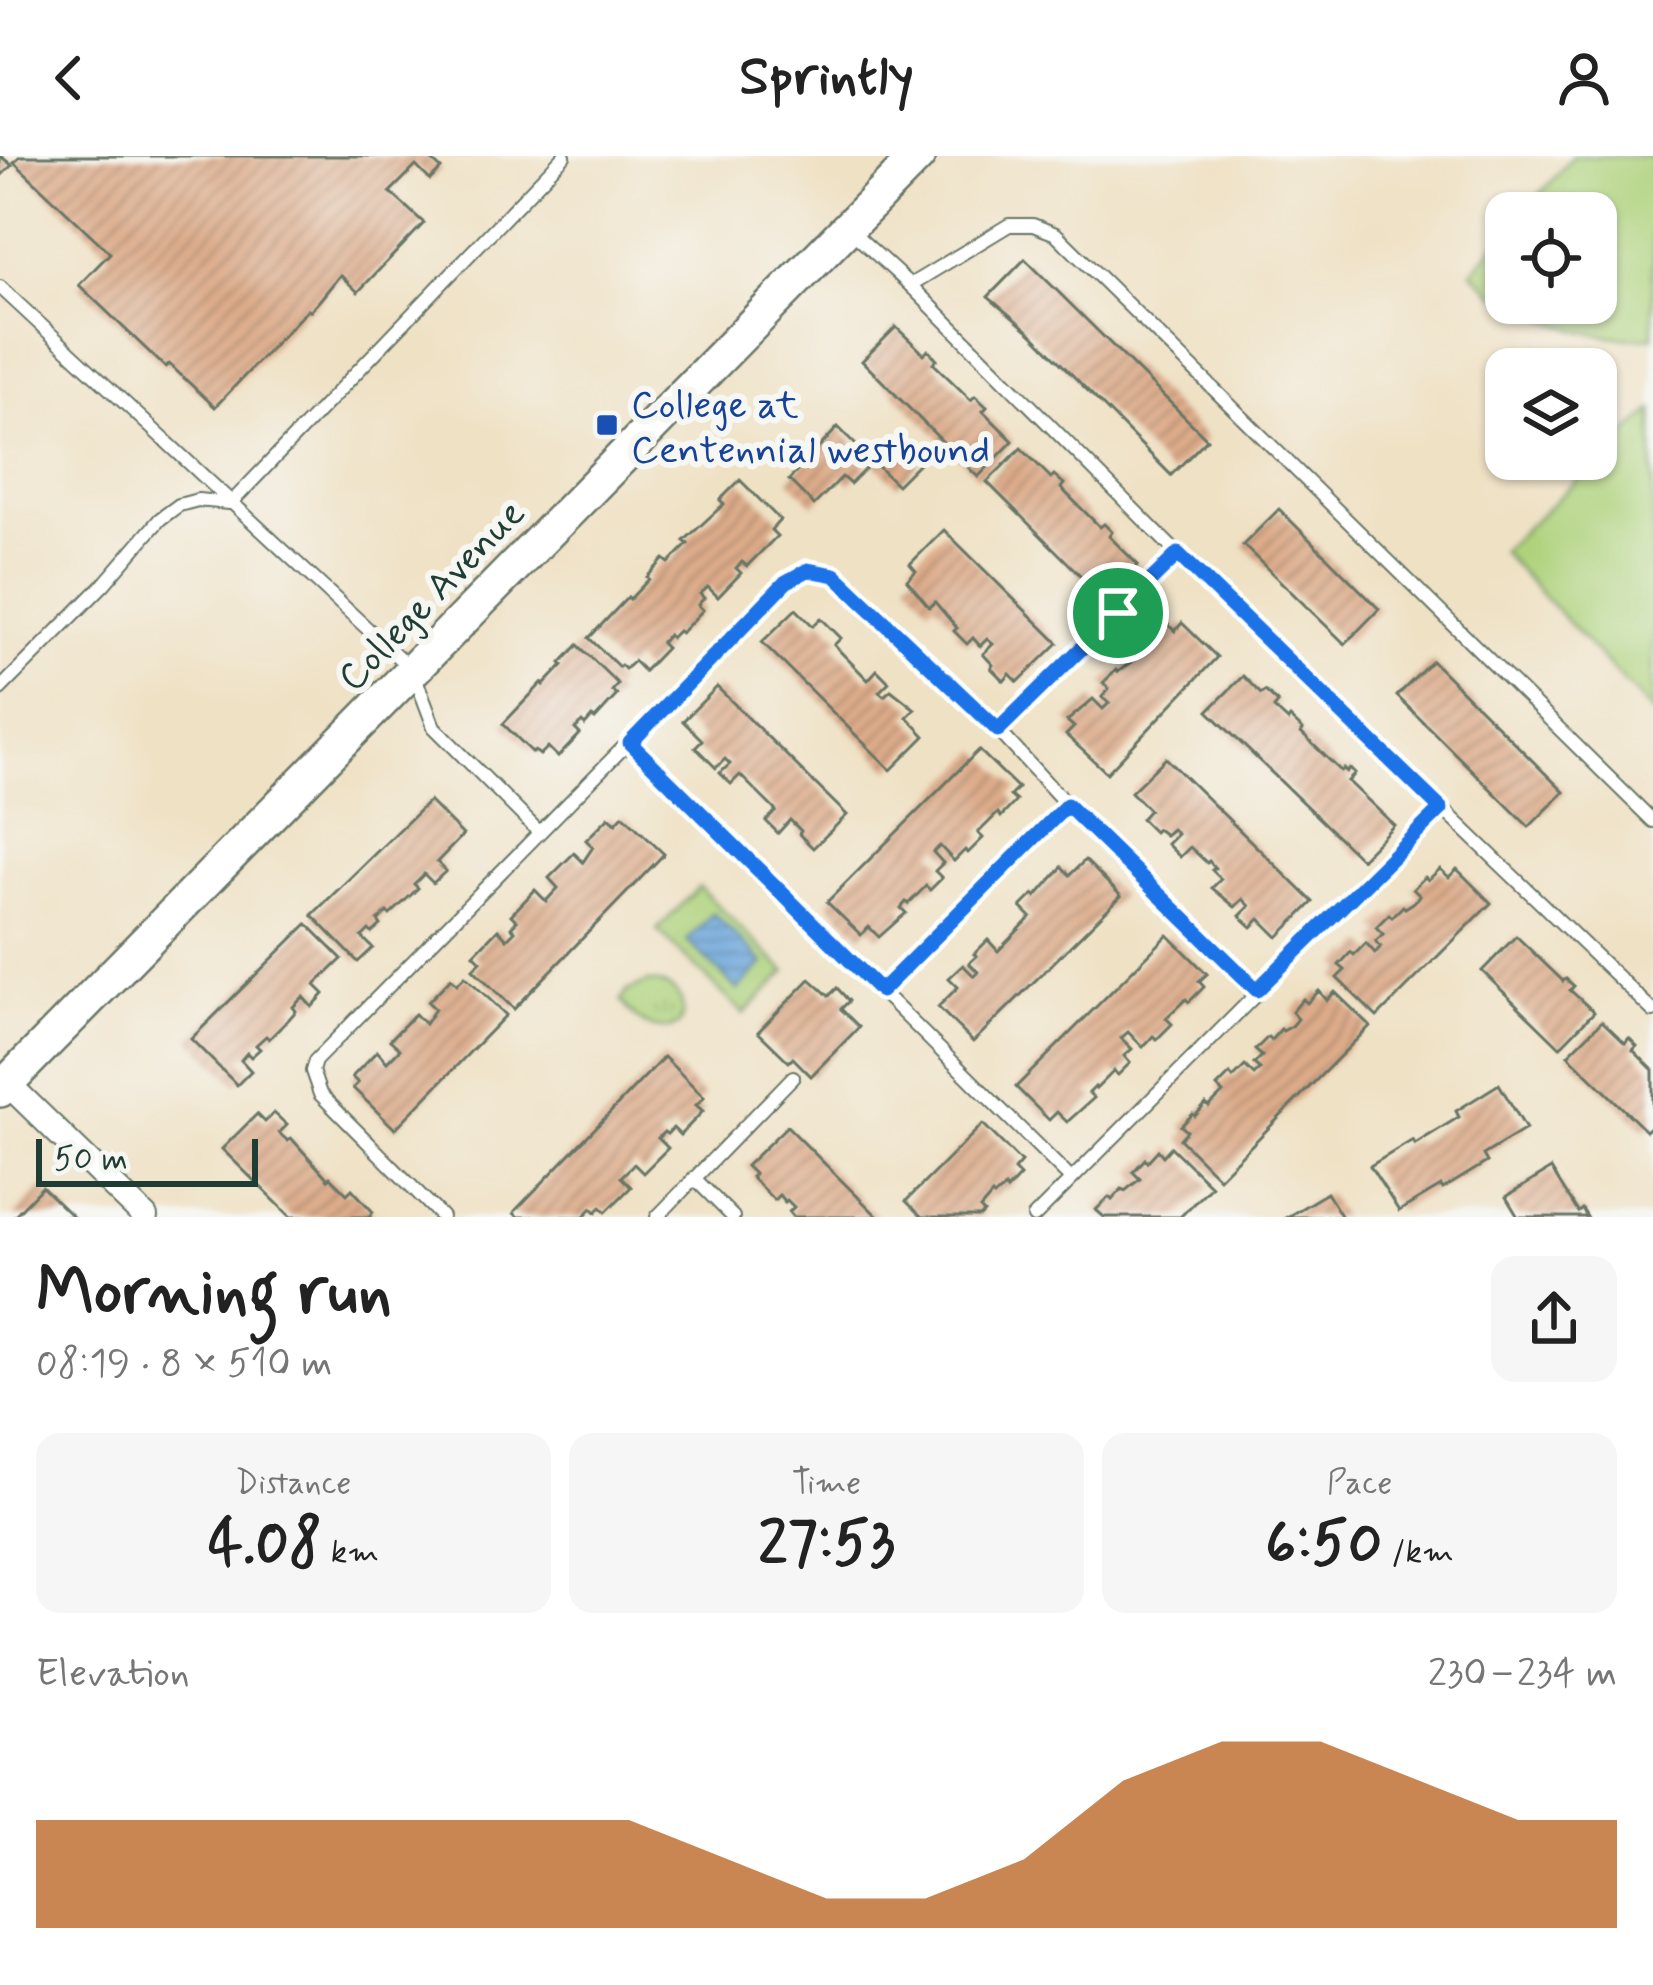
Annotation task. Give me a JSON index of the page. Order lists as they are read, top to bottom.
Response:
{
  "streets": {
    "main road": ["College Avenue"]
  },
  "places": {
    "transit": ["College at Centennial westbound"]
  },
  "scale_bar": "50 m",
  "page": {
    "header": "Sprintly",
    "scale": "50 m",
    "heading": ["Morning run", "08:19 · 8 × 510 m"],
    "stats": [
      ["Distance", "4.08 km"],
      ["Time", "27:53"],
      ["Pace", "6:50 /km"]
    ],
    "chart": ["Elevation", "230–234 m"]
  }
}
